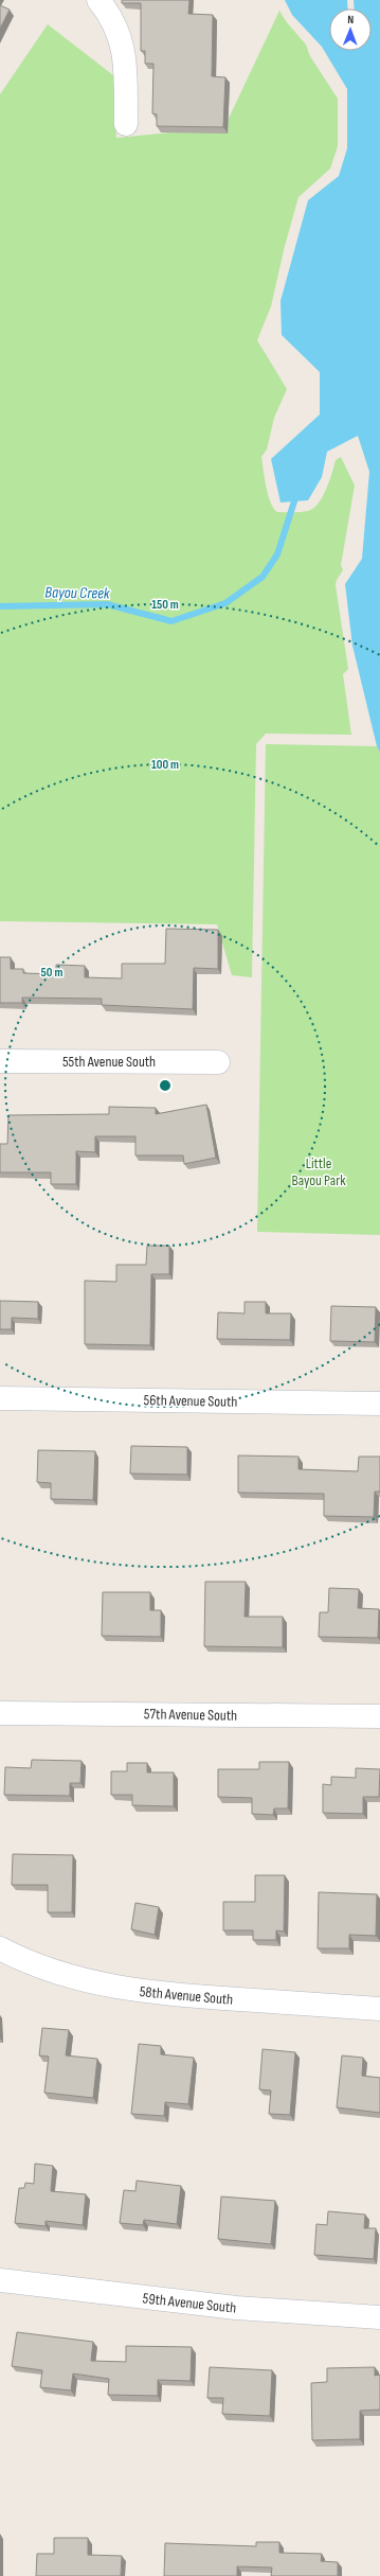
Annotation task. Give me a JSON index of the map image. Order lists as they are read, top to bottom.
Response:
{
  "streets": {
    "street": [
      "55th Avenue South",
      "56th Avenue South",
      "57th Avenue South",
      "58th Avenue South",
      "59th Avenue South"
    ]
  },
  "water": ["Bayou Creek"],
  "parks": ["Little Bayou Park"],
  "north": "top",
  "rings": ["150 m", "100 m", "50 m"]
}
